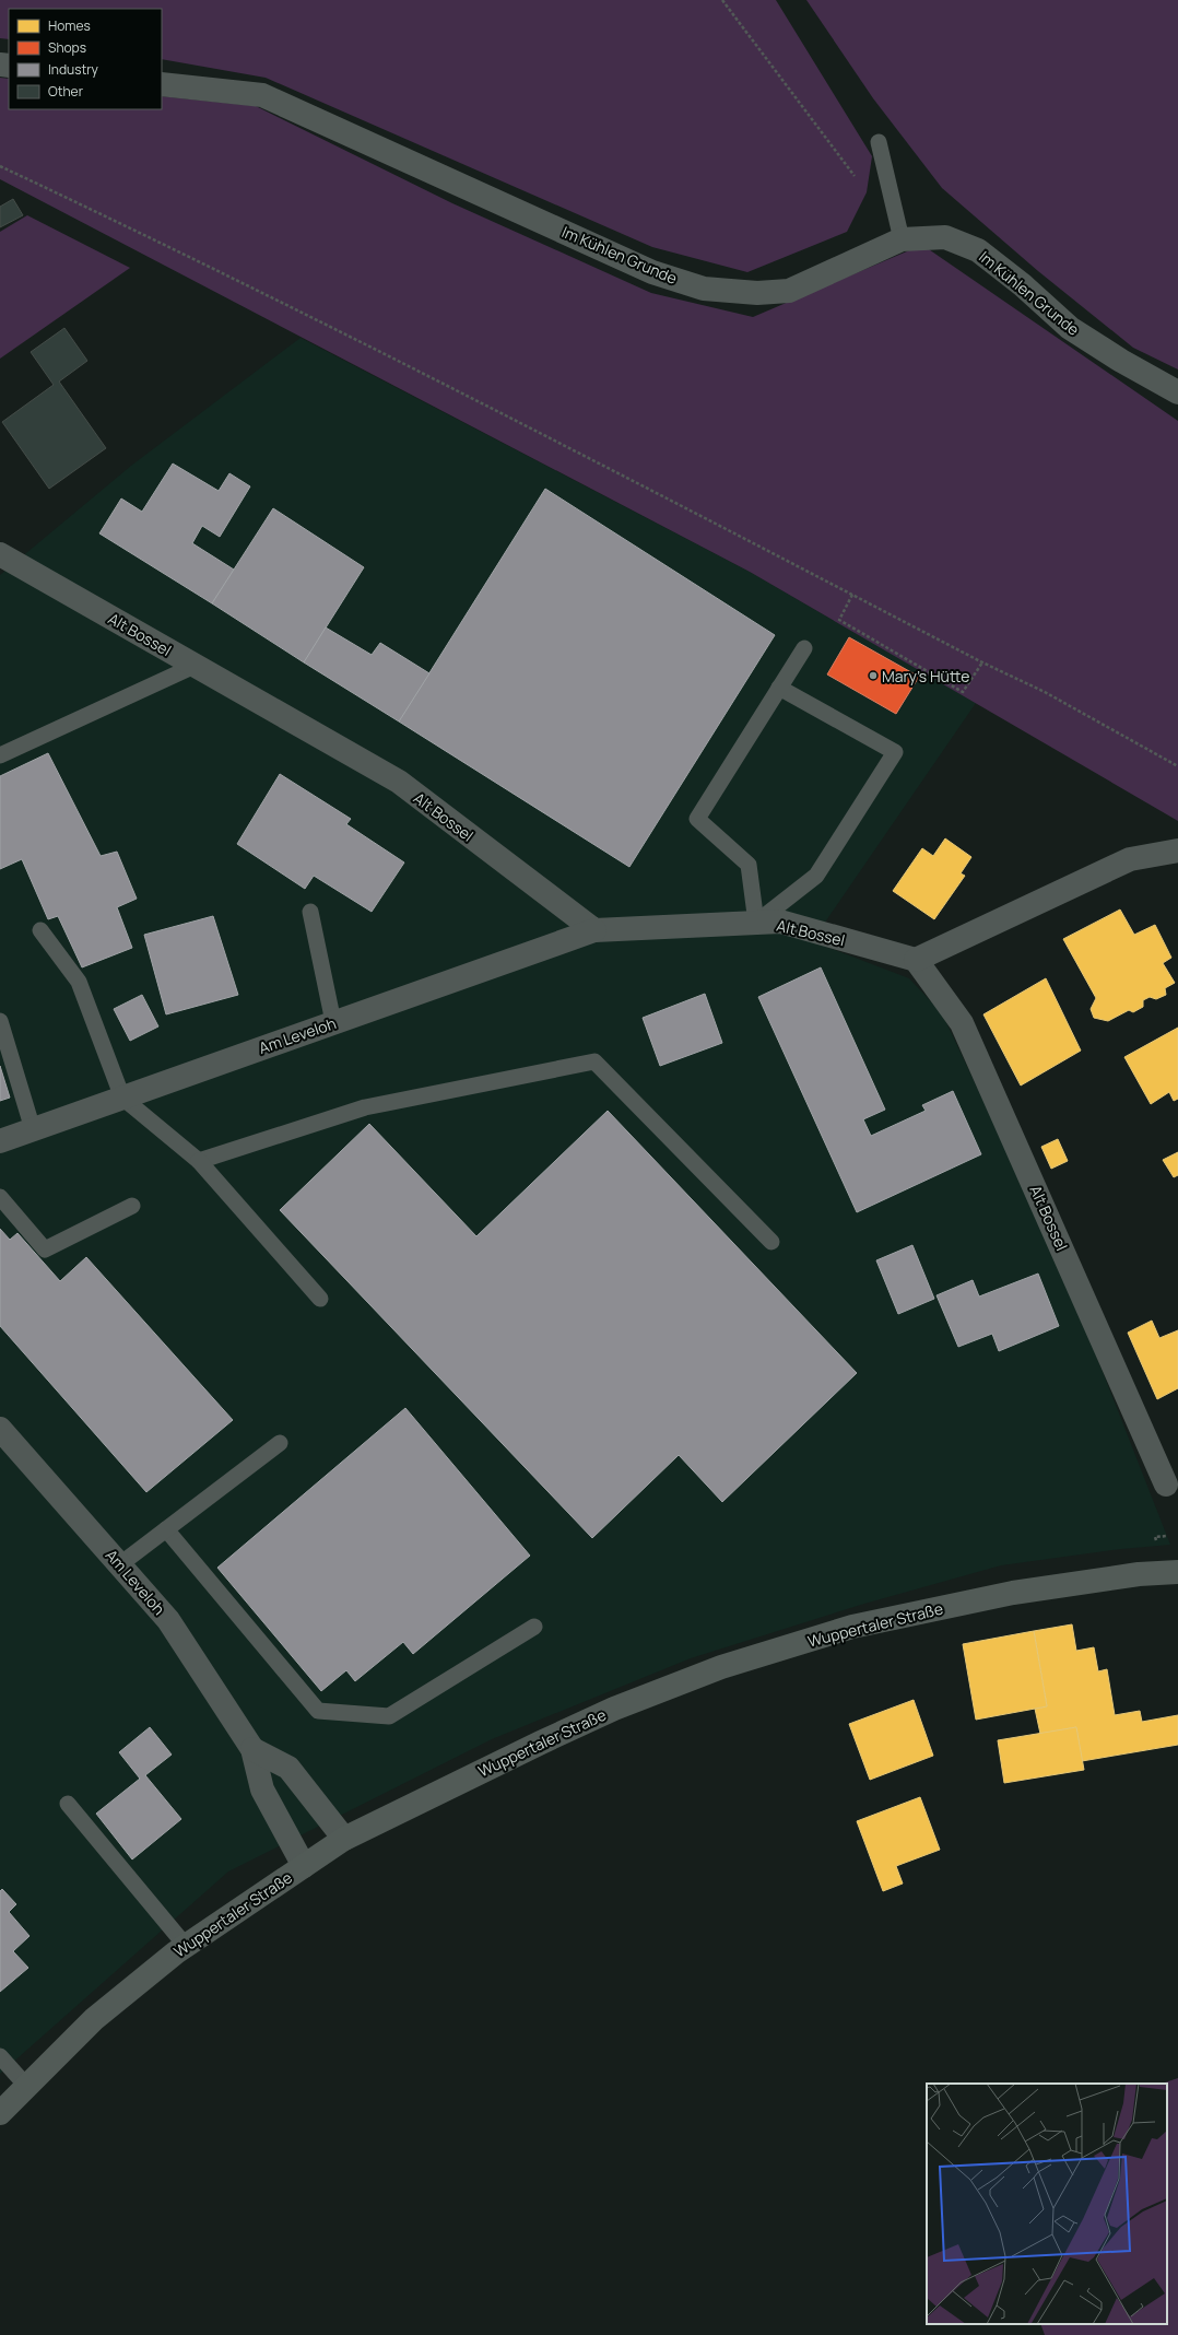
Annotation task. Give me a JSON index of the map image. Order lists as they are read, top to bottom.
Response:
{
  "streets": {
    "main road": ["Wuppertaler Straße"],
    "street": ["Im Kühlen Grunde", "Alt Bossel", "Am Leveloh"]
  },
  "crossings": [
    ["Alt Bossel", "Am Leveloh"],
    ["Am Leveloh", "Wuppertaler Straße"]
  ],
  "places": ["Mary’s Hütte"],
  "legend": [
    "Homes",
    "Shops",
    "Industry",
    "Other"
  ]
}
